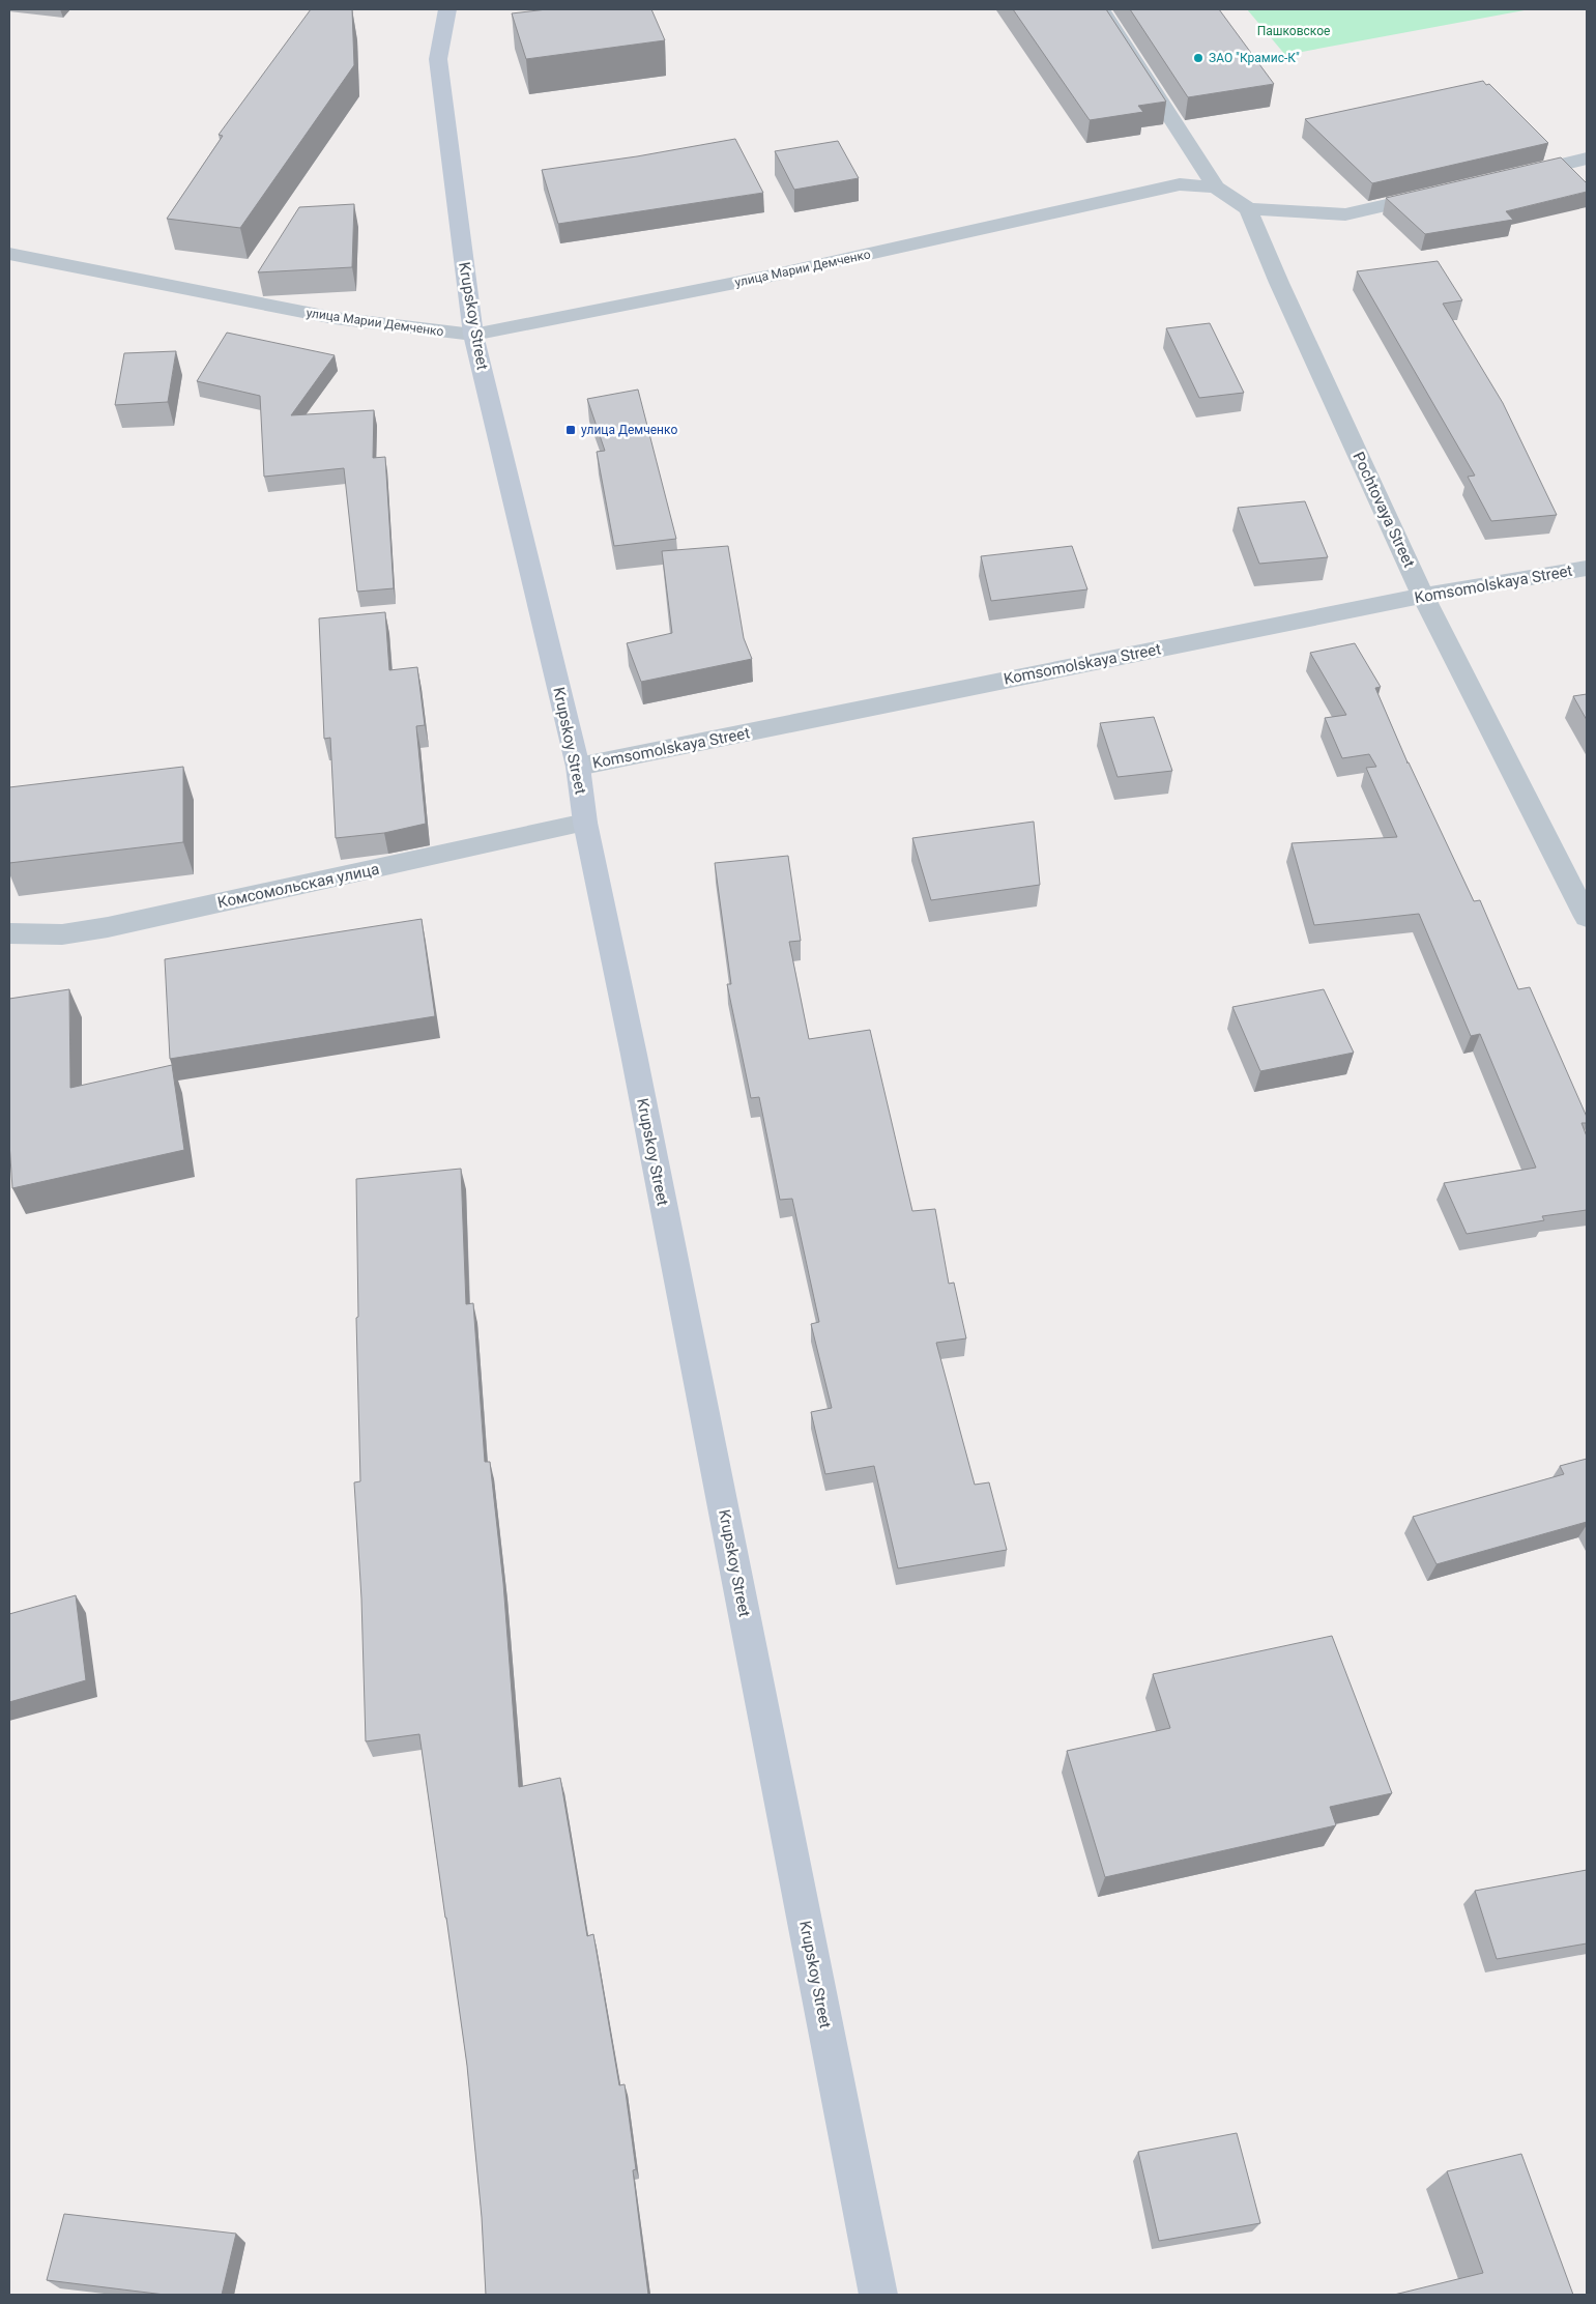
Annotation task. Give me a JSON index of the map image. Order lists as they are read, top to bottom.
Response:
{
  "streets": {
    "street": [
      "улица Марии Демченко",
      "Krupskoy Street",
      "Pochtovaya Street",
      "Komsomolskaya Street",
      "Комсомольская улица"
    ]
  },
  "crossings": [
    ["улица Марии Демченко", "Krupskoy Street"],
    ["улица Марии Демченко", "Pochtovaya Street"],
    ["Krupskoy Street", "Komsomolskaya Street"],
    ["Krupskoy Street", "Комсомольская улица"],
    ["Pochtovaya Street", "Komsomolskaya Street"]
  ],
  "parks": ["Пашковское"],
  "places": {
    "other": ["ЗАО \"Крамис-К\""],
    "transit": ["улица Демченко"]
  }
}
